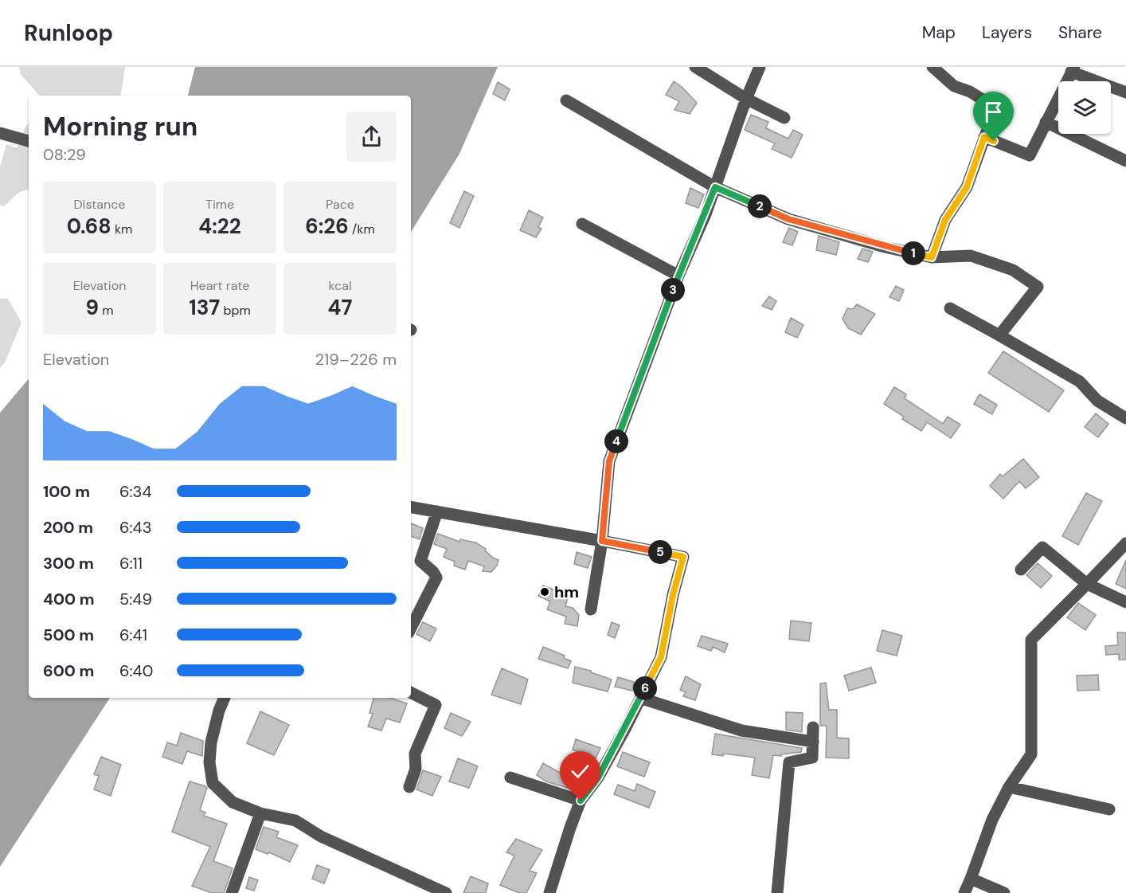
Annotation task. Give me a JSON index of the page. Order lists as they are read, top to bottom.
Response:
{
  "places": ["hm"],
  "page": {
    "header": "Runloop",
    "nav": ["Map", "Layers", "Share"],
    "heading": ["Morning run", "08:29"],
    "stats": [
      ["Distance", "0.68 km"],
      ["Time", "4:22"],
      ["Pace", "6:26 /km"],
      ["Elevation", "9 m"],
      ["Heart rate", "137 bpm"],
      ["kcal", "47"]
    ],
    "pins": [
      "2",
      "1",
      "3",
      "4",
      "5",
      "6"
    ],
    "chart": ["Elevation", "219–226 m"],
    "list": [
      {
        "name": "100 m",
        "note": "6:34"
      },
      {
        "name": "200 m",
        "note": "6:43"
      },
      {
        "name": "300 m",
        "note": "6:11"
      },
      {
        "name": "400 m",
        "note": "5:49"
      },
      {
        "name": "500 m",
        "note": "6:41"
      },
      {
        "name": "600 m",
        "note": "6:40"
      }
    ]
  }
}
